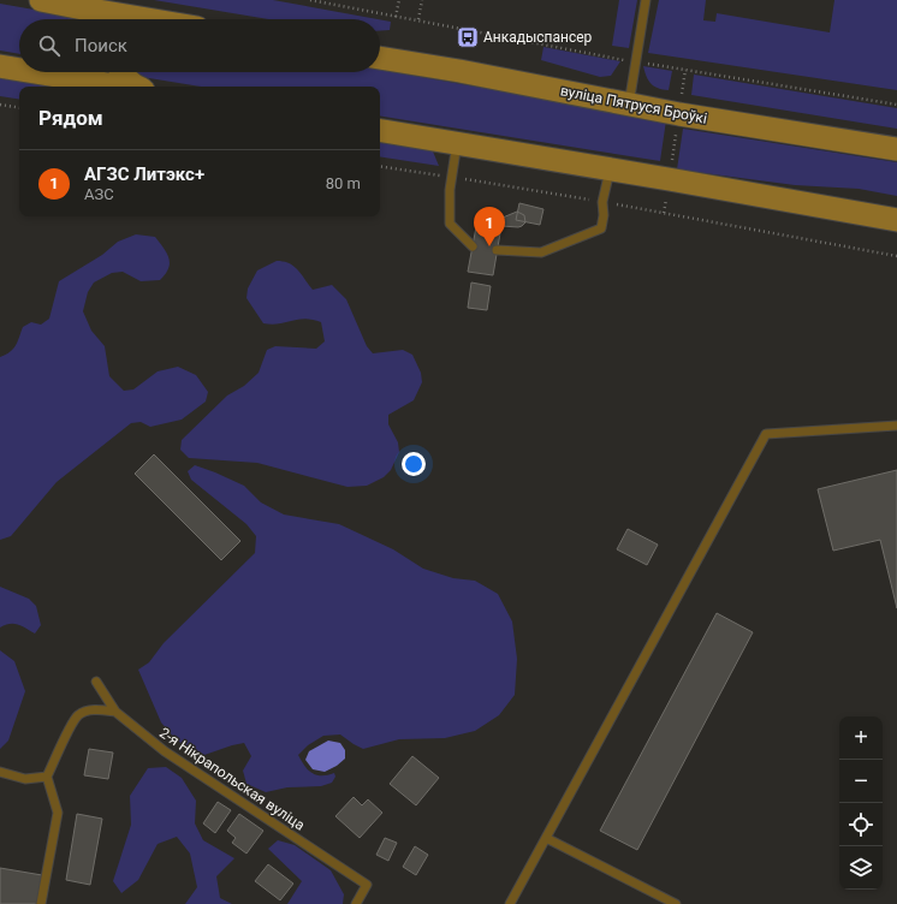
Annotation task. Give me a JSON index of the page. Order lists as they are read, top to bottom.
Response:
{
  "streets": {
    "main road": ["вуліца Пятруся Броўкі"],
    "lane": ["2-я Нікрапольская вуліца"]
  },
  "places": {
    "bus stop": ["Анкадыспансер"]
  },
  "page": {
    "search": "Поиск",
    "heading": "Рядом",
    "list": [
      {
        "mark": "1",
        "name": "АГЗС Литэкс+",
        "note": "АЗС",
        "value": "80 m"
      }
    ],
    "pins": "1",
    "map_buttons": ["+", "−"]
  }
}
